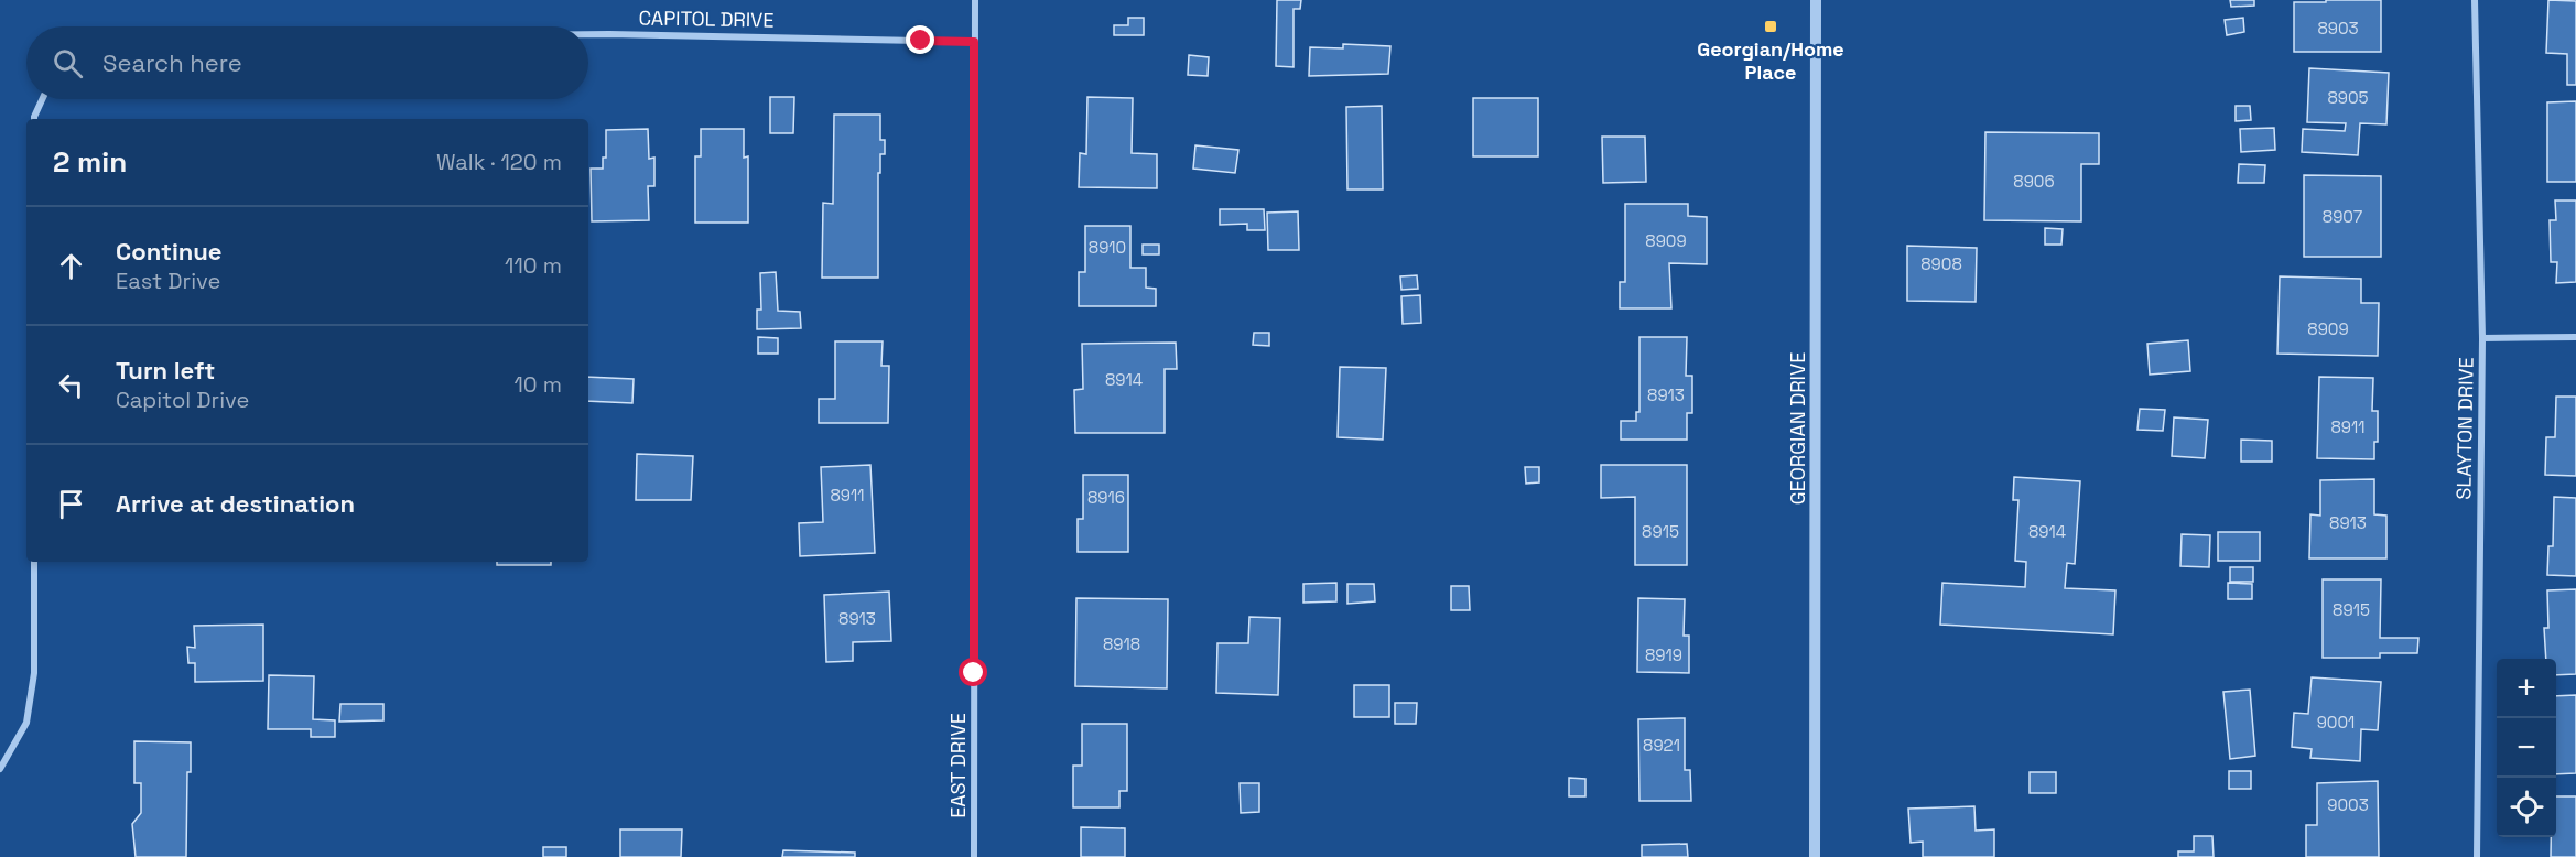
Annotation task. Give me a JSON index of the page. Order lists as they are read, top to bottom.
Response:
{
  "streets": {
    "street": [
      "CAPITOL DRIVE",
      "GEORGIAN DRIVE",
      "SLAYTON DRIVE",
      "EAST DRIVE"
    ]
  },
  "crossings": [
    ["CAPITOL DRIVE", "EAST DRIVE"]
  ],
  "places": {
    "transit": ["Georgian/Home Place"]
  },
  "house_numbers": [
    "8903",
    "8905",
    "8906",
    "8907",
    "8909",
    "8910",
    "8908",
    "8909",
    "8914",
    "8913",
    "8911",
    "8911",
    "8916",
    "8913",
    "8915",
    "8914",
    "8915",
    "8913",
    "8918",
    "8919",
    "9001",
    "8921",
    "9003"
  ],
  "page": {
    "search": "Search here",
    "heading": ["2 min", "Walk · 120 m"],
    "list": [
      ["Continue", "East Drive", "110 m"],
      ["Turn left", "Capitol Drive", "10 m"],
      "Arrive at destination"
    ],
    "map_buttons": ["+", "−"]
  }
}
